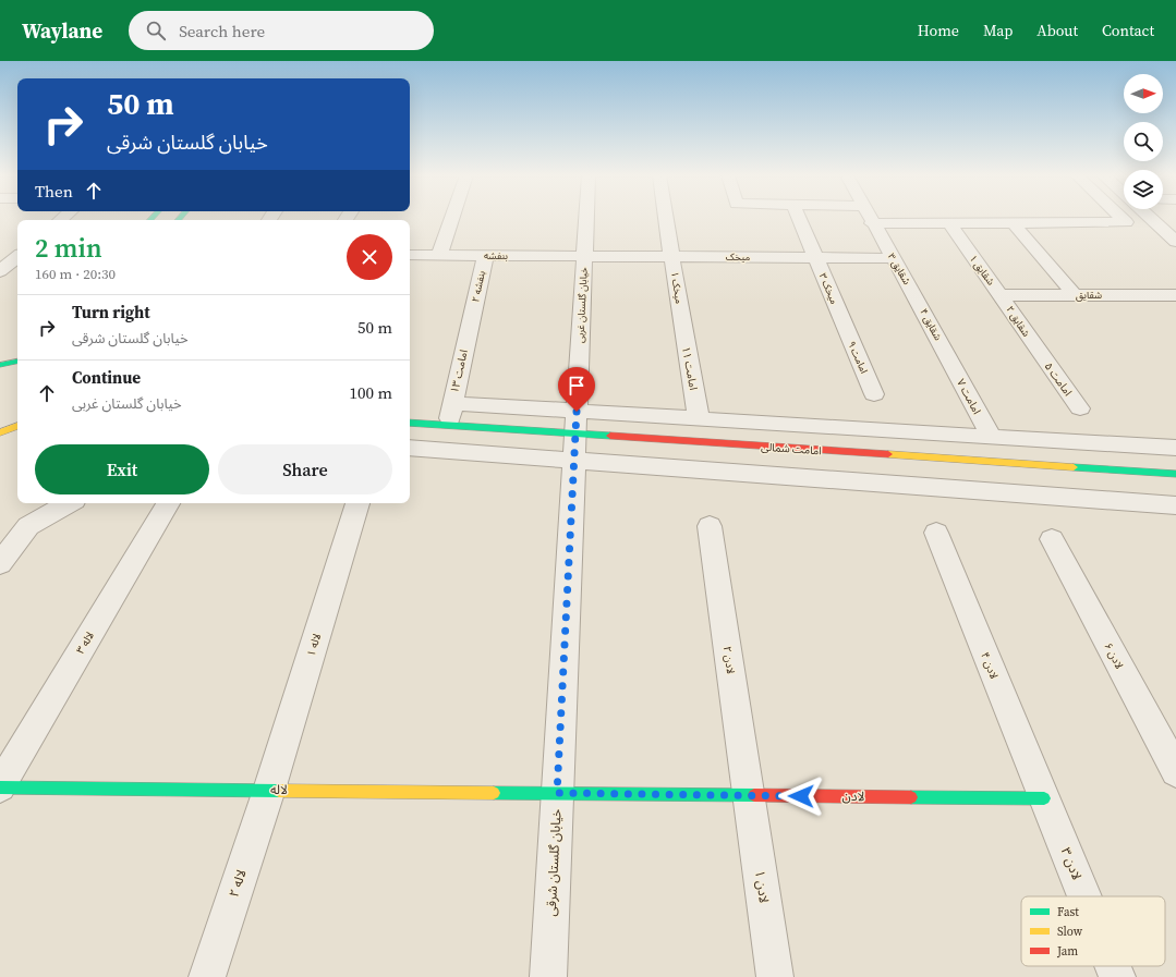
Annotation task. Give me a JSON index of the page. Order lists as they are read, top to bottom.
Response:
{
  "streets": {
    "main road": ["امامت شمالی", "لاله", "لادن"],
    "street": [
      "بنفشه",
      "میخک",
      "شقایق ۳",
      "شقایق ۱",
      "بنفشه ۲",
      "میخک ۱",
      "میخک ۳",
      "شقایق",
      "خیابان گلستان غربی",
      "شقایق ۲",
      "شقایق ۴",
      "امامت ۹",
      "امامت ۱۱",
      "امامت ۱۳",
      "امامت ۵",
      "امامت ۷",
      "لاله ۳",
      "لاله ۱",
      "لادن ۶",
      "لادن ۲",
      "لادن ۴",
      "خیابان گلستان شرقی",
      "لادن ۳",
      "لاله ۲",
      "لادن ۱"
    ]
  },
  "crossings": [
    ["بنفشه", "میخک"],
    ["بنفشه", "بنفشه ۲"],
    ["بنفشه", "خیابان گلستان غربی"],
    ["میخک", "شقایق ۳"],
    ["میخک", "میخک ۱"],
    ["میخک", "میخک ۳"],
    ["میخک", "خیابان گلستان غربی"],
    ["شقایق ۳", "شقایق ۴"],
    ["شقایق ۱", "شقایق"],
    ["شقایق ۱", "شقایق ۲"],
    ["بنفشه ۲", "امامت ۱۳"],
    ["میخک ۱", "امامت ۱۱"],
    ["میخک ۳", "امامت ۹"],
    ["شقایق", "شقایق ۲"],
    ["خیابان گلستان غربی", "امامت شمالی"],
    ["خیابان گلستان غربی", "خیابان گلستان شرقی"],
    ["شقایق ۲", "امامت ۵"],
    ["شقایق ۴", "امامت ۷"],
    ["امامت ۱۳", "امامت شمالی"],
    ["امامت شمالی", "خیابان گلستان شرقی"],
    ["لاله ۳", "لاله"],
    ["لاله ۱", "لاله"],
    ["لاله ۱", "لاله ۲"],
    ["لادن ۲", "لادن"],
    ["لادن ۲", "لادن ۱"],
    ["لادن ۴", "لادن"],
    ["لادن ۴", "لادن ۳"],
    ["لاله", "لادن"],
    ["لاله", "خیابان گلستان شرقی"],
    ["لاله", "لاله ۲"],
    ["لادن", "خیابان گلستان شرقی"],
    ["لادن", "لادن ۳"],
    ["لادن", "لادن ۱"]
  ],
  "legend": ["Fast", "Slow", "Jam"],
  "north": "right",
  "page": {
    "header": "Waylane",
    "search": "Search here",
    "nav": [
      "Home",
      "Map",
      "About",
      "Contact"
    ],
    "turn": ["50 m", "خیابان گلستان شرقی"],
    "then": "Then",
    "heading": ["2 min", "160 m · 20:30"],
    "list": [
      {
        "name": "Turn right",
        "note": "خیابان گلستان شرقی",
        "value": "50 m"
      },
      {
        "name": "Continue",
        "note": "خیابان گلستان غربی",
        "value": "100 m"
      }
    ],
    "buttons": ["Exit", "Share"]
  }
}
